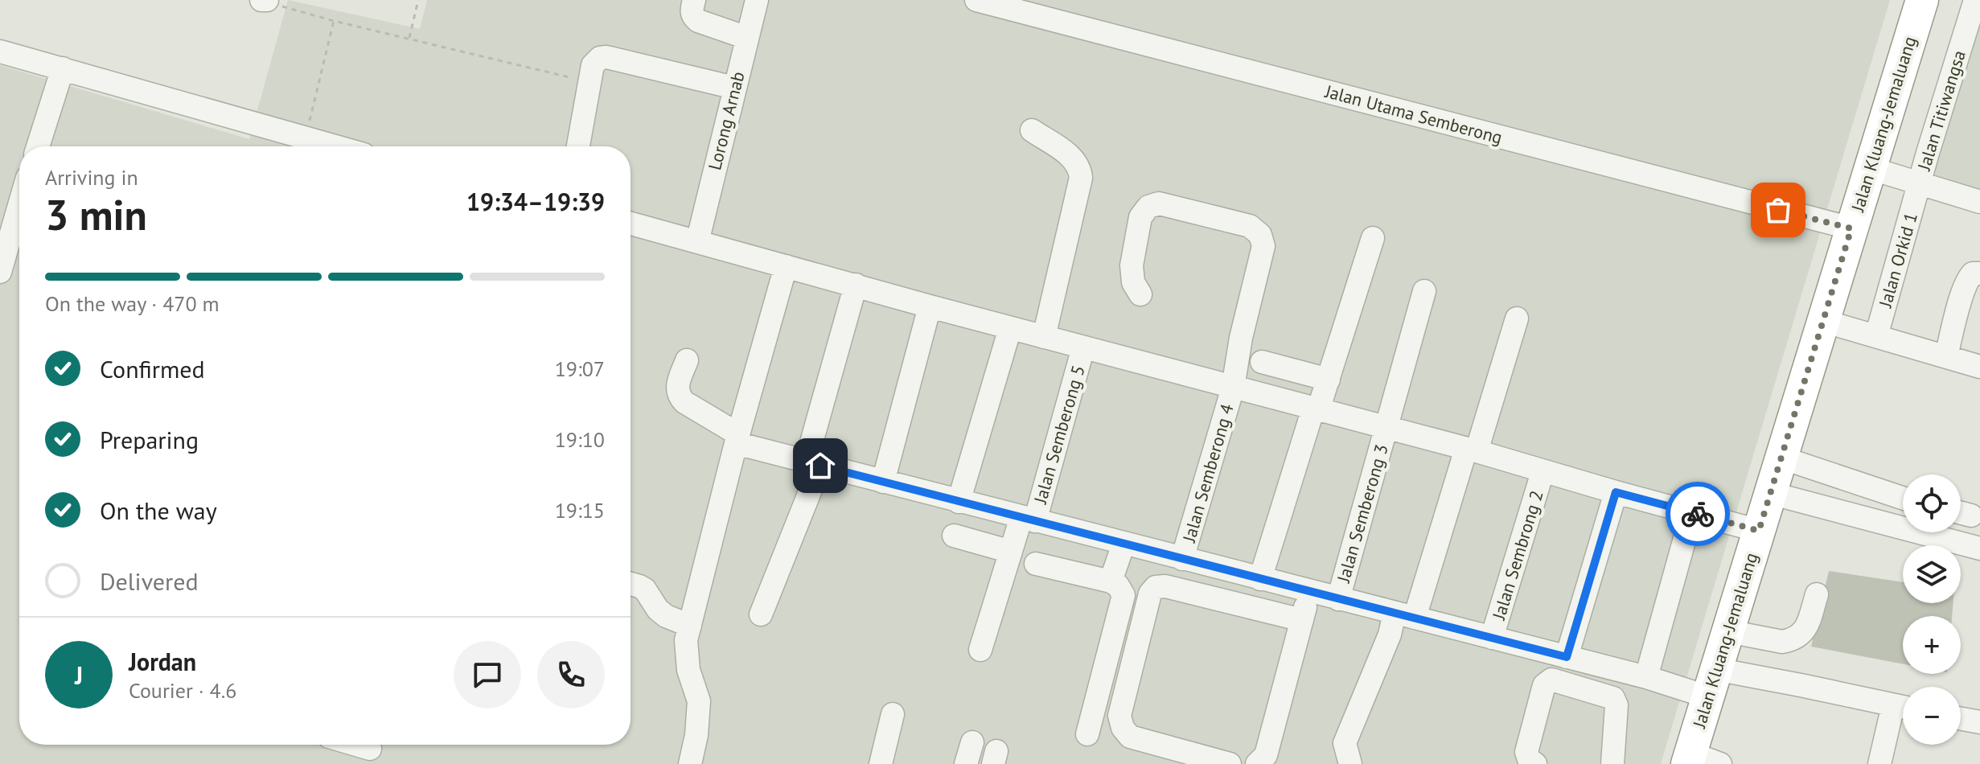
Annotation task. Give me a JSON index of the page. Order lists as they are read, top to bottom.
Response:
{
  "streets": {
    "highway": ["Jalan Kluang-Jemaluang"],
    "street": [
      "Jalan Titiwangsa",
      "Jalan Utama Semberong",
      "Lorong Arnab",
      "Jalan Orkid 1",
      "Jalan Semberong 5",
      "Jalan Semberong 4",
      "Jalan Semberong 3",
      "Jalan Sembrong 2"
    ]
  },
  "crossings": [
    ["Jalan Titiwangsa", "Jalan Orkid 1"],
    ["Jalan Utama Semberong", "Jalan Kluang-Jemaluang"]
  ],
  "page": {
    "heading": ["3 min", "Arriving in", "19:34–19:39"],
    "panel": ["Jordan", "Courier · 4.6"],
    "bar": "On the way · 470 m",
    "list": [
      ["Confirmed", "19:07"],
      ["Preparing", "19:10"],
      ["On the way", "19:15"],
      "Delivered"
    ],
    "map_buttons": ["+", "−"],
    "round": "J"
  }
}
